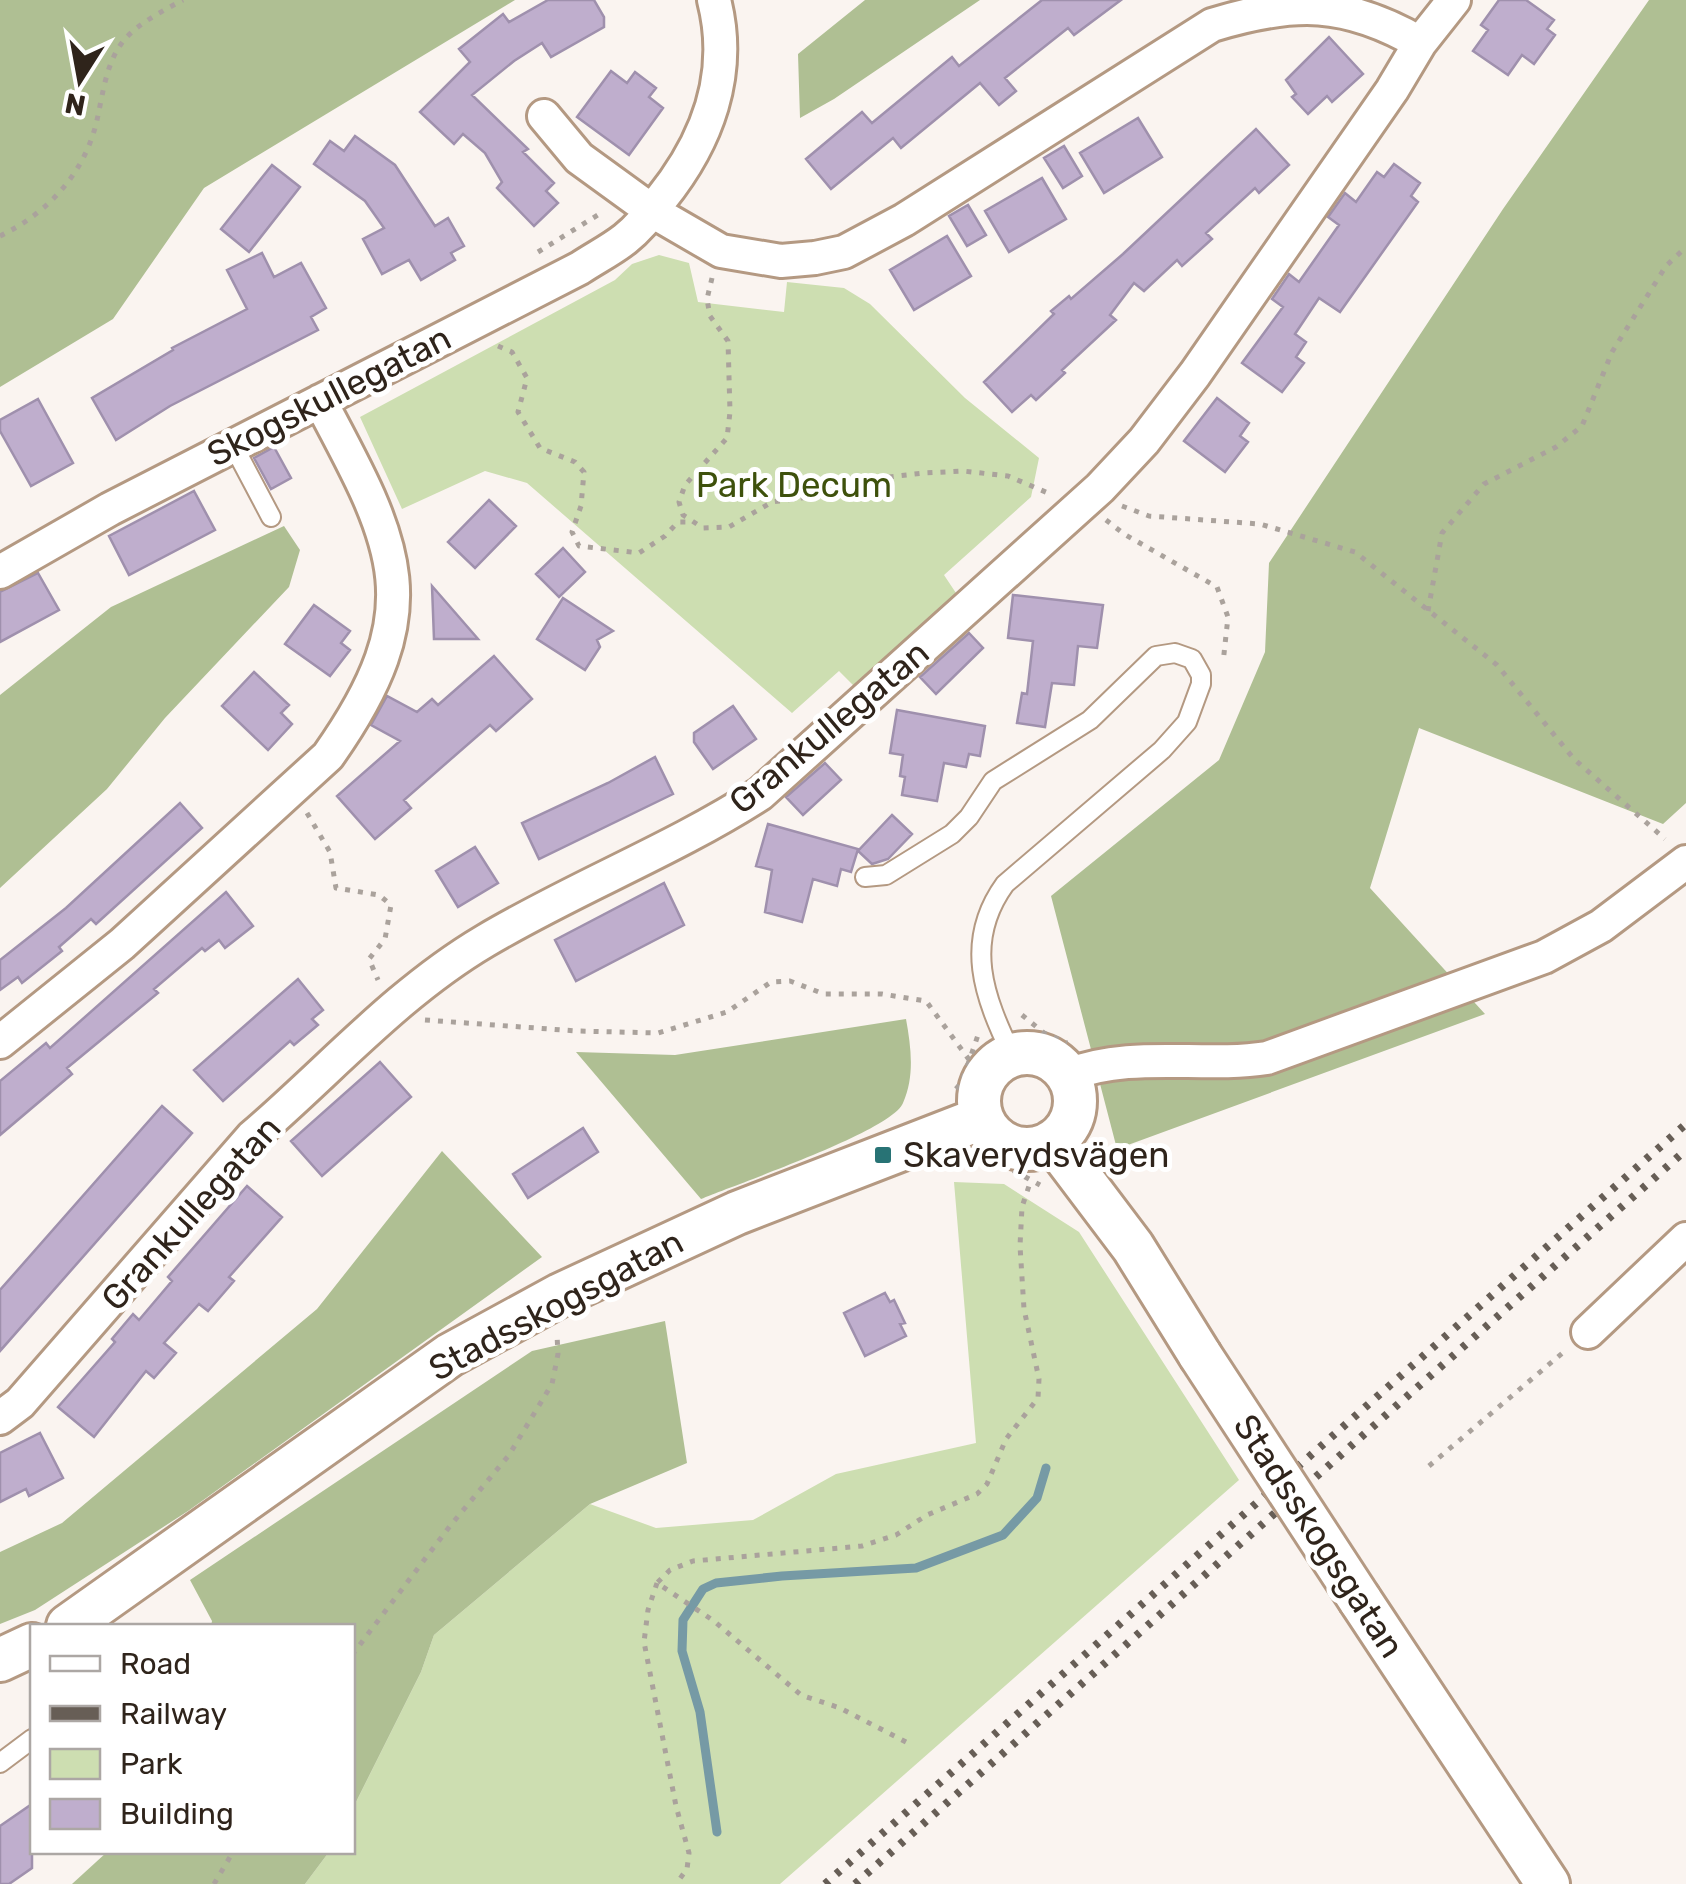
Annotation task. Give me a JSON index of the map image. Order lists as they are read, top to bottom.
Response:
{
  "streets": {
    "street": ["Skogskullegatan", "Grankullegatan", "Stadsskogsgatan"]
  },
  "parks": ["Park Decum"],
  "places": {
    "transit": ["Skaverydsvägen"]
  },
  "legend": [
    "Road",
    "Railway",
    "Park",
    "Building"
  ],
  "north": "bottom"
}
